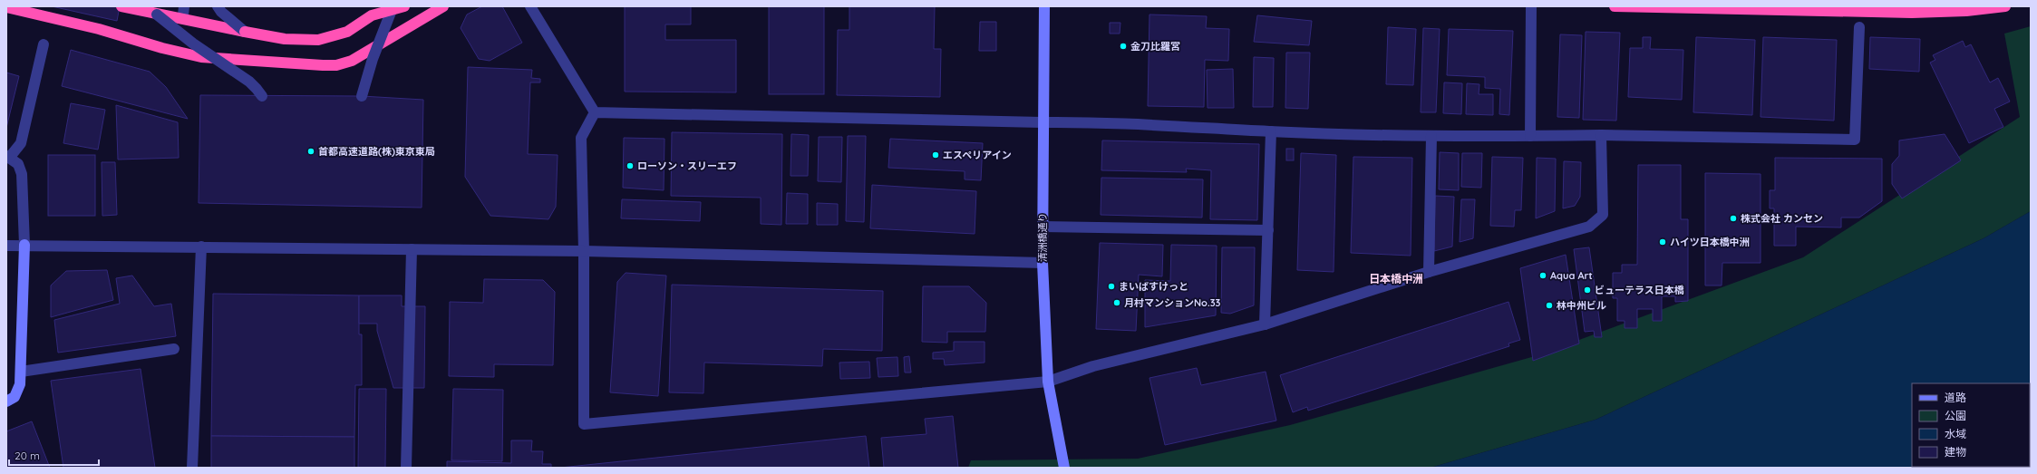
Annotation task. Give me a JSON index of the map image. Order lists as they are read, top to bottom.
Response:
{
  "streets": {
    "main road": ["清洲橋通り"]
  },
  "districts": ["日本橋中洲"],
  "places": [
    "金刀比羅宮",
    "首都高速道路(株)東京東局",
    "エスペリアイン",
    "ローソン・スリーエフ",
    "株式会社 カンセン",
    "ハイツ日本橋中洲",
    "Aqua Art",
    "まいばすけっと",
    "ビューテラス日本橋",
    "月村マンションNo.33",
    "林中州ビル"
  ],
  "legend": [
    "道路",
    "公園",
    "水域",
    "建物"
  ],
  "scale_bar": "20 m"
}
